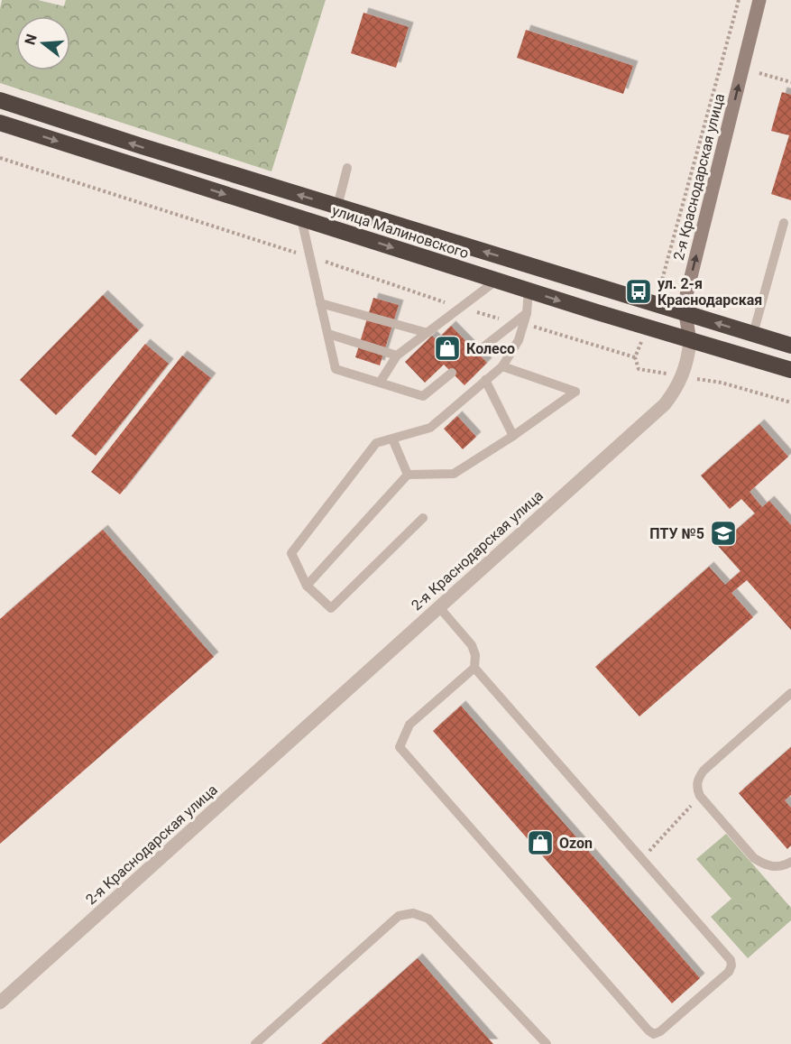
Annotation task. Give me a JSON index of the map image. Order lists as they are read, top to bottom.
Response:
{
  "streets": {
    "highway": ["улица Малиновского"],
    "street": ["2-я Краснодарская улица"]
  },
  "crossings": [
    ["2-я Краснодарская улица", "улица Малиновского"]
  ],
  "places": {
    "bus stop": ["ул. 2-я Краснодарская"],
    "shop": ["Колесо", "Ozon"],
    "school or university": ["ПТУ №5"]
  },
  "north": "left"
}
